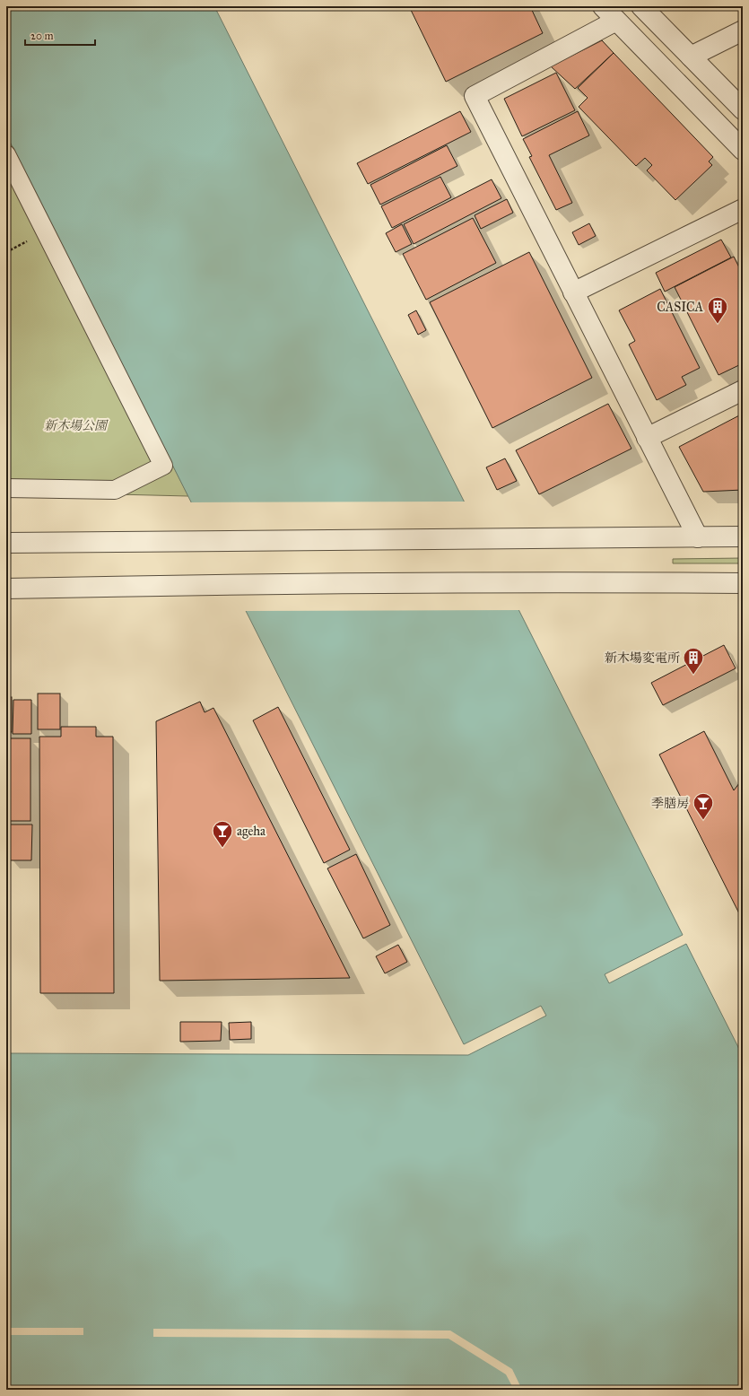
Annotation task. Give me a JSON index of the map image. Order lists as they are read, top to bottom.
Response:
{
  "parks": ["新木場公園"],
  "places": {
    "building": ["CASICA", "新木場変電所"],
    "bar": ["季膳房", "ageha"]
  },
  "scale_bar": "20 m"
}
